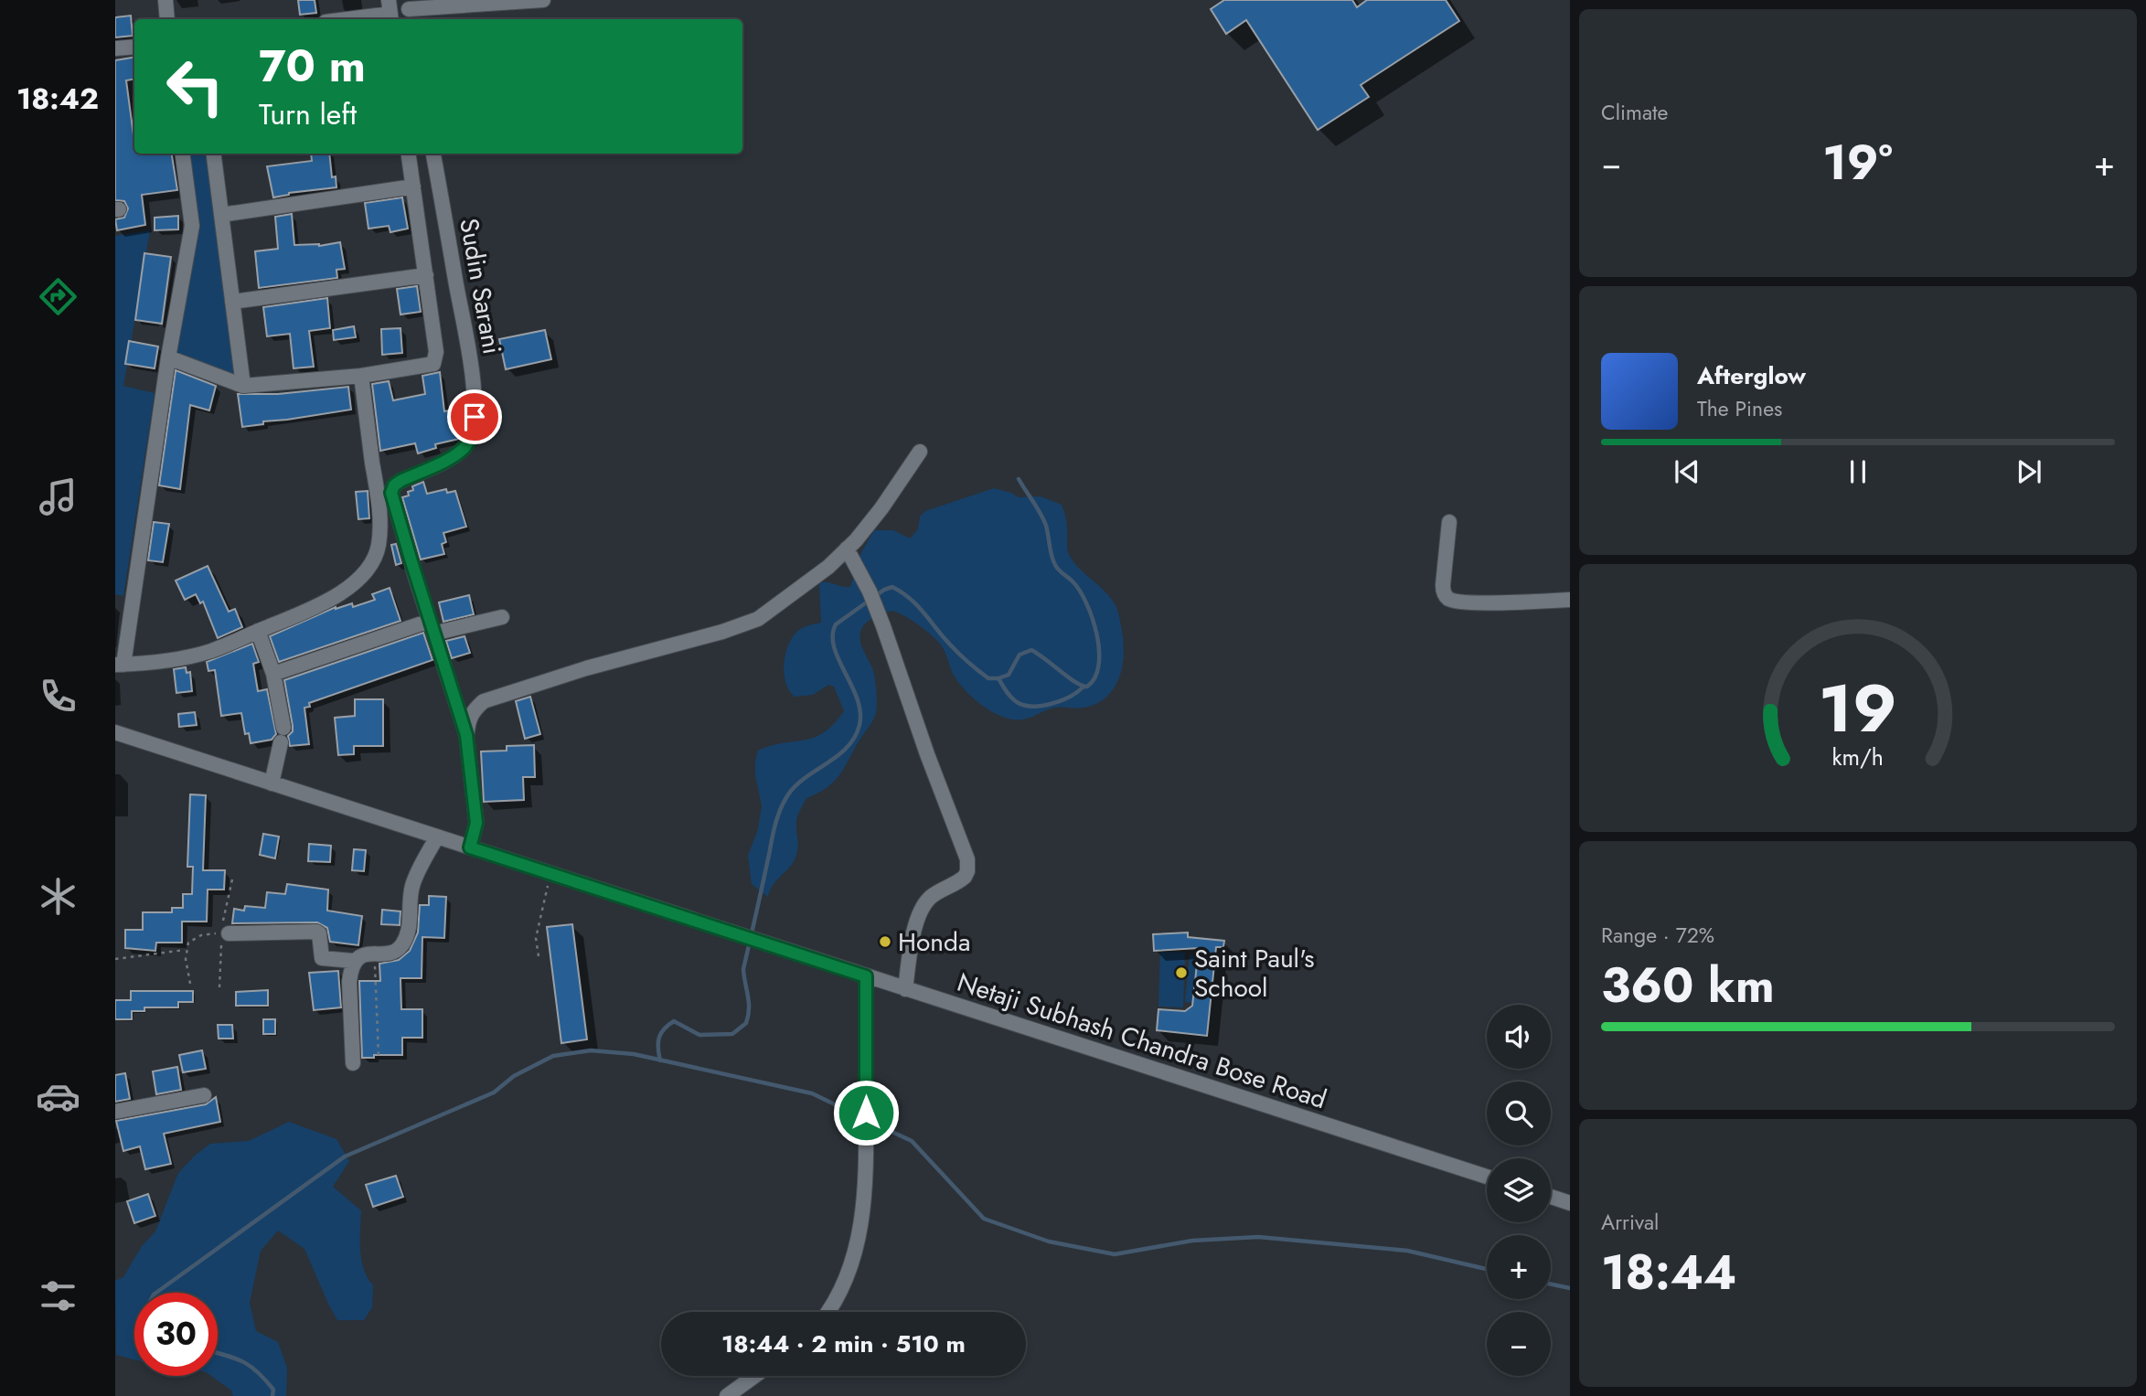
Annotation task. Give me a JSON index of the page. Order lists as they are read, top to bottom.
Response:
{
  "streets": {
    "street": ["Sudin Sarani", "Netaji Subhash Chandra Bose Road"]
  },
  "places": ["Honda", "Saint Paul's School"],
  "page": {
    "tabs": "18:42",
    "tile": [
      "Climate",
      ["Range · 72%", "360 km"],
      ["Arrival", "18:44"]
    ],
    "turn": ["70 m", "Turn left"],
    "heat": ["−", "19°", "+"],
    "song": ["Afterglow", "The Pines"],
    "map_buttons": ["+", "−"],
    "limit": "30",
    "trip": "18:44 · 2 min · 510 m",
    "gauge": ["19", "km/h"]
  }
}
